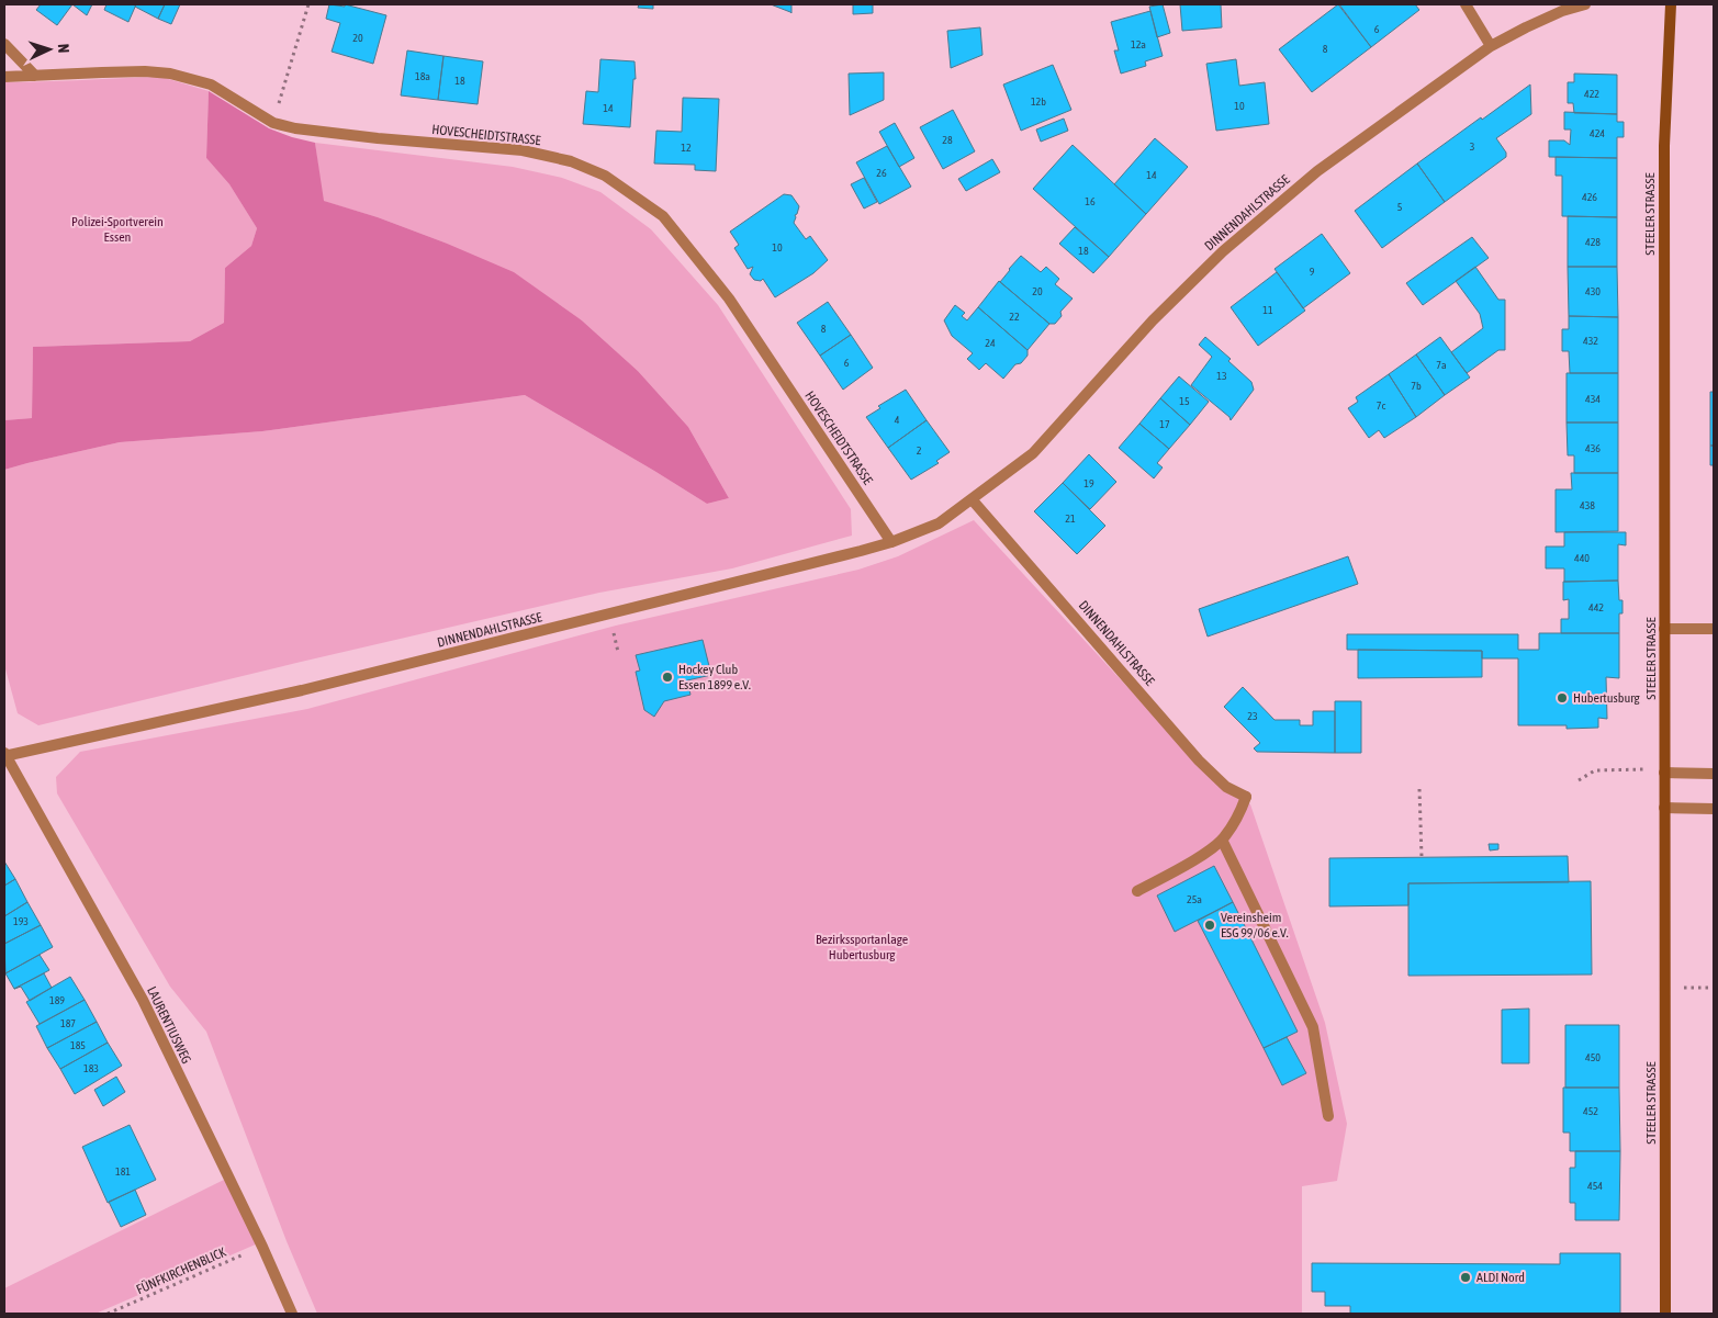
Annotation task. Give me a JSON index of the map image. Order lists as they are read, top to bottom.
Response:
{
  "streets": {
    "main road": ["STEELER STRASSE"],
    "street": ["HOVESCHEIDTSTRASSE", "DINNENDAHLSTRASSE", "LAURENTIUSWEG"],
    "path": ["FÜNFKIRCHENBLICK"]
  },
  "crossings": [
    ["HOVESCHEIDTSTRASSE", "DINNENDAHLSTRASSE"],
    ["DINNENDAHLSTRASSE", "LAURENTIUSWEG"],
    ["LAURENTIUSWEG", "FÜNFKIRCHENBLICK"]
  ],
  "parks": ["Polizei-Sportverein Essen", "Bezirkssportanlage Hubertusburg"],
  "places": [
    "Hockey Club Essen 1899 e.V.",
    "Hubertusburg",
    "Vereinsheim ESG 99/06 e.V.",
    "ALDI Nord"
  ],
  "house_numbers": [
    "6",
    "20",
    "12a",
    "8",
    "18a",
    "18",
    "422",
    "12b",
    "10",
    "14",
    "424",
    "28",
    "3",
    "12",
    "26",
    "14",
    "426",
    "16",
    "5",
    "428",
    "10",
    "18",
    "9",
    "20",
    "430",
    "11",
    "22",
    "8",
    "432",
    "24",
    "6",
    "7a",
    "13",
    "7b",
    "434",
    "15",
    "7c",
    "4",
    "17",
    "436",
    "2",
    "19",
    "438",
    "21",
    "440",
    "442",
    "23",
    "25a",
    "193",
    "189",
    "187",
    "185",
    "450",
    "183",
    "452",
    "181",
    "454"
  ],
  "north": "right"
}
